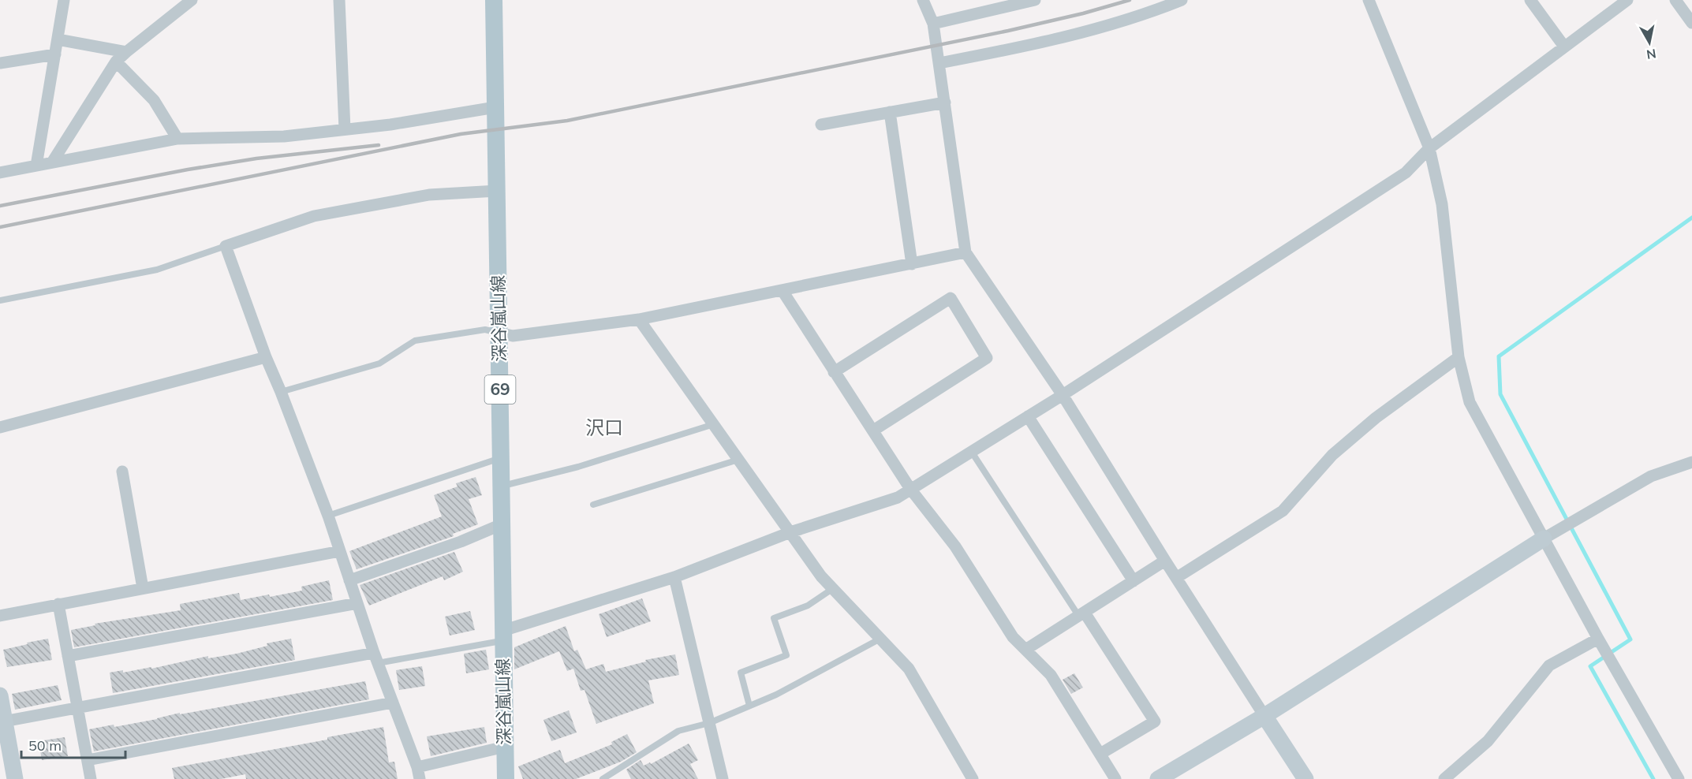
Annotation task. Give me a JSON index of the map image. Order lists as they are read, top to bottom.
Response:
{
  "streets": {
    "main road": ["深谷嵐山線", "69"]
  },
  "districts": ["沢口"],
  "scale_bar": "50 m",
  "north": "bottom"
}
